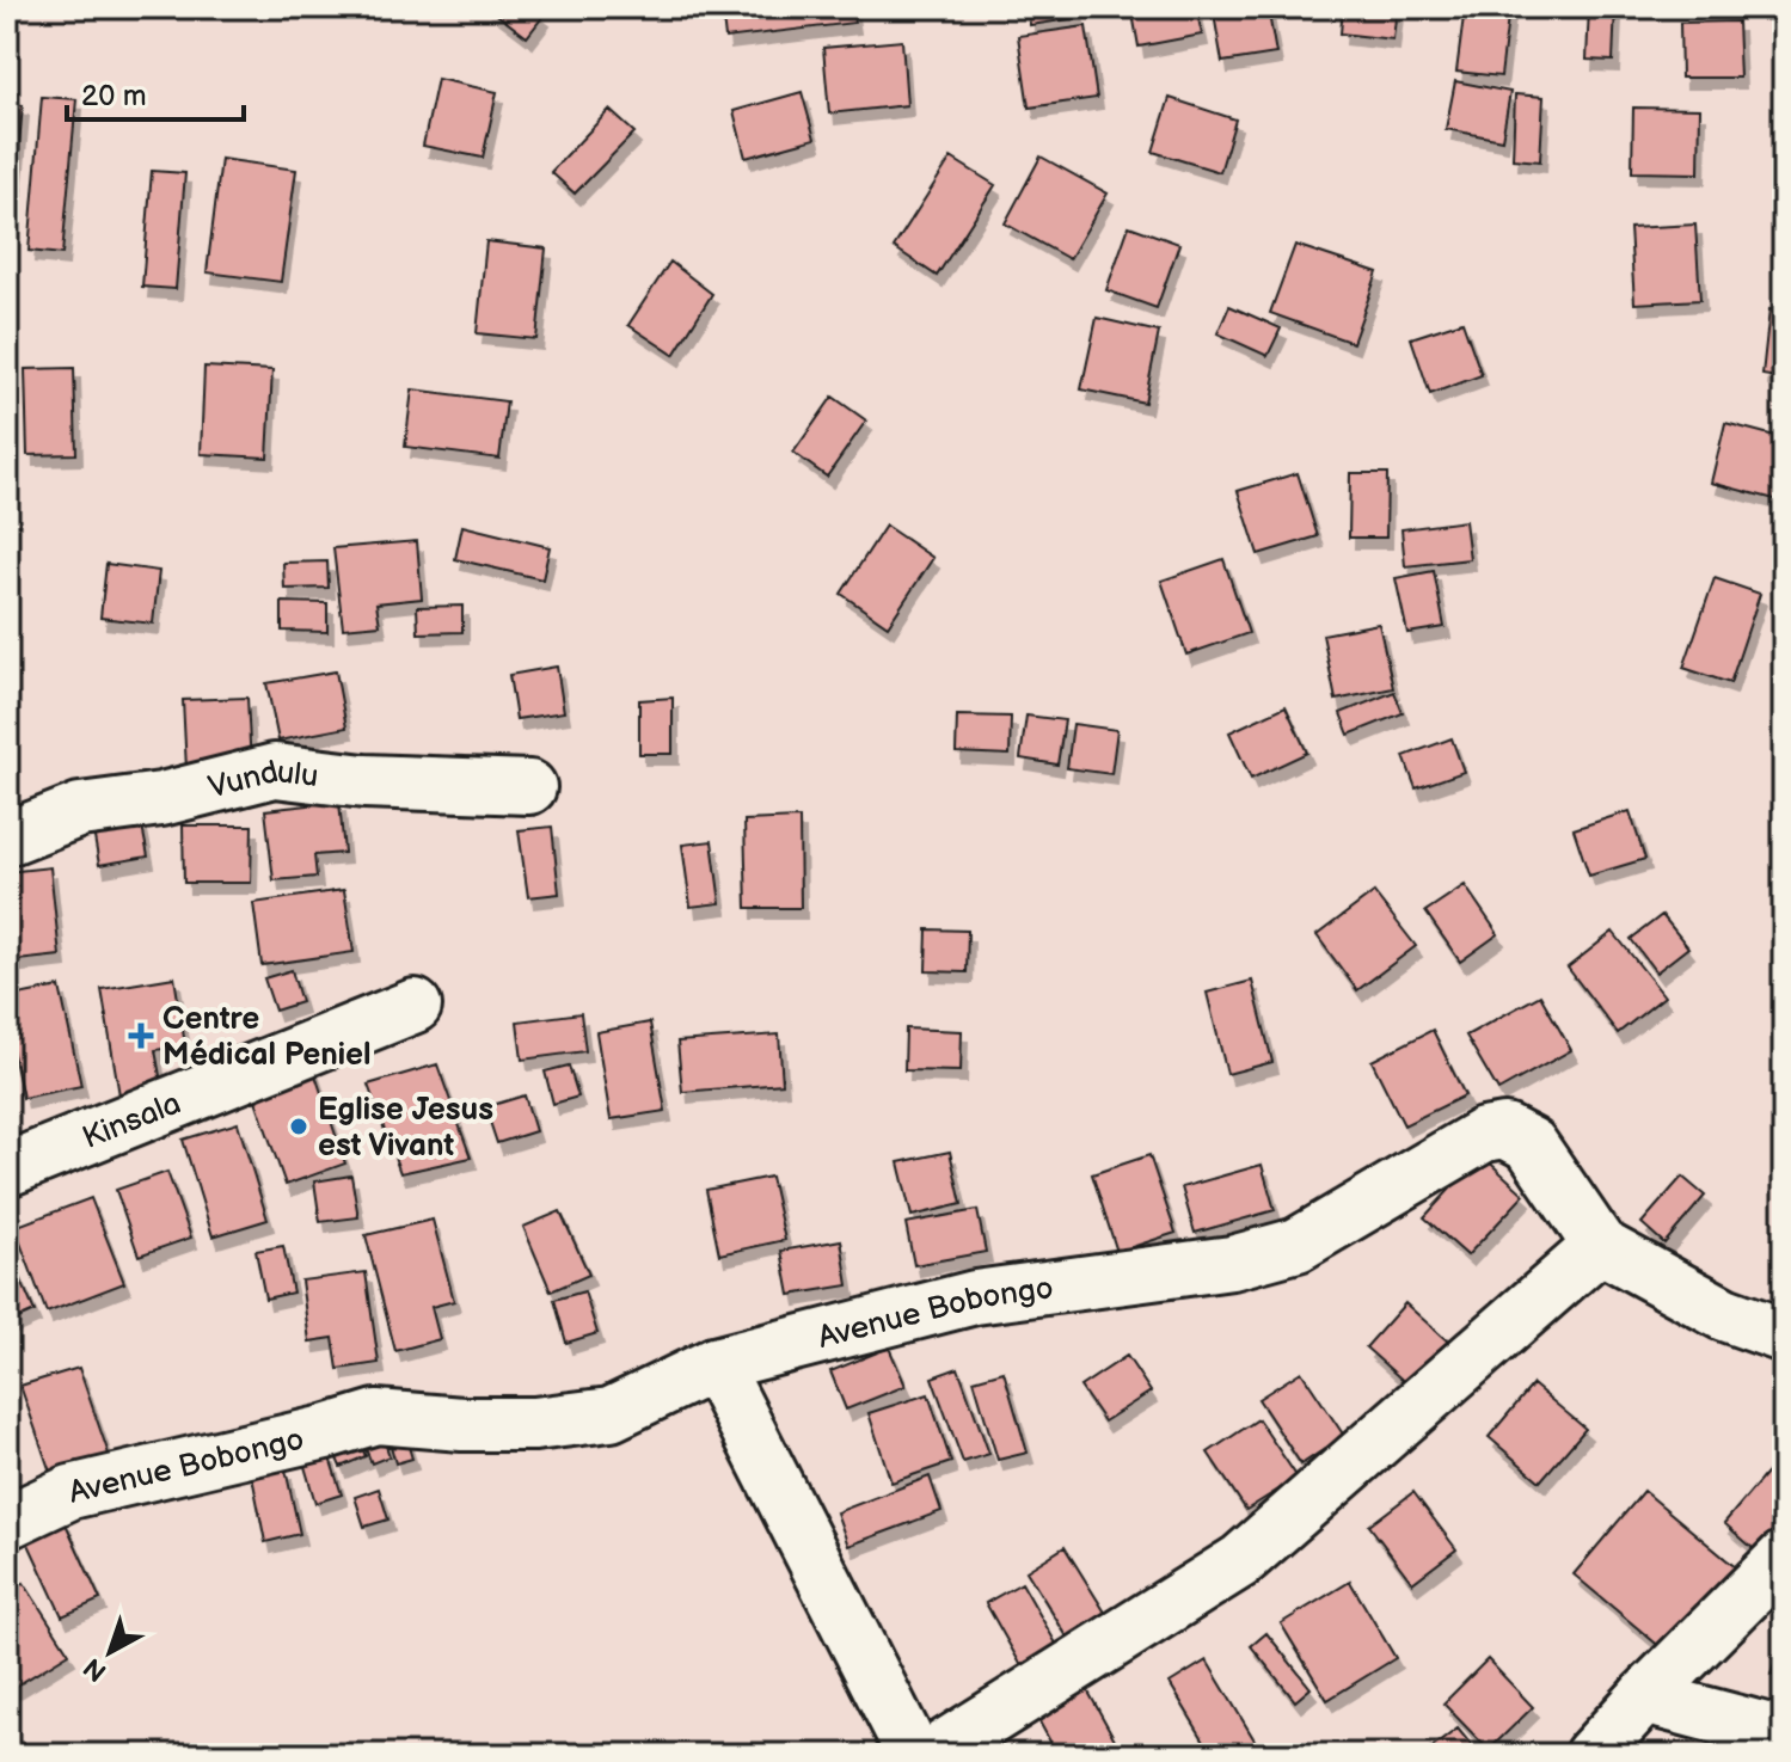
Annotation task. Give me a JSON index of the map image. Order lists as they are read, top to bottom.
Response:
{
  "streets": {
    "street": ["Vundulu", "Kinsala", "Avenue Bobongo"]
  },
  "places": {
    "health": ["Centre Médical Peniel"],
    "other": ["Eglise Jesus est Vivant"]
  },
  "scale_bar": "20 m",
  "north": "bottom left"
}
